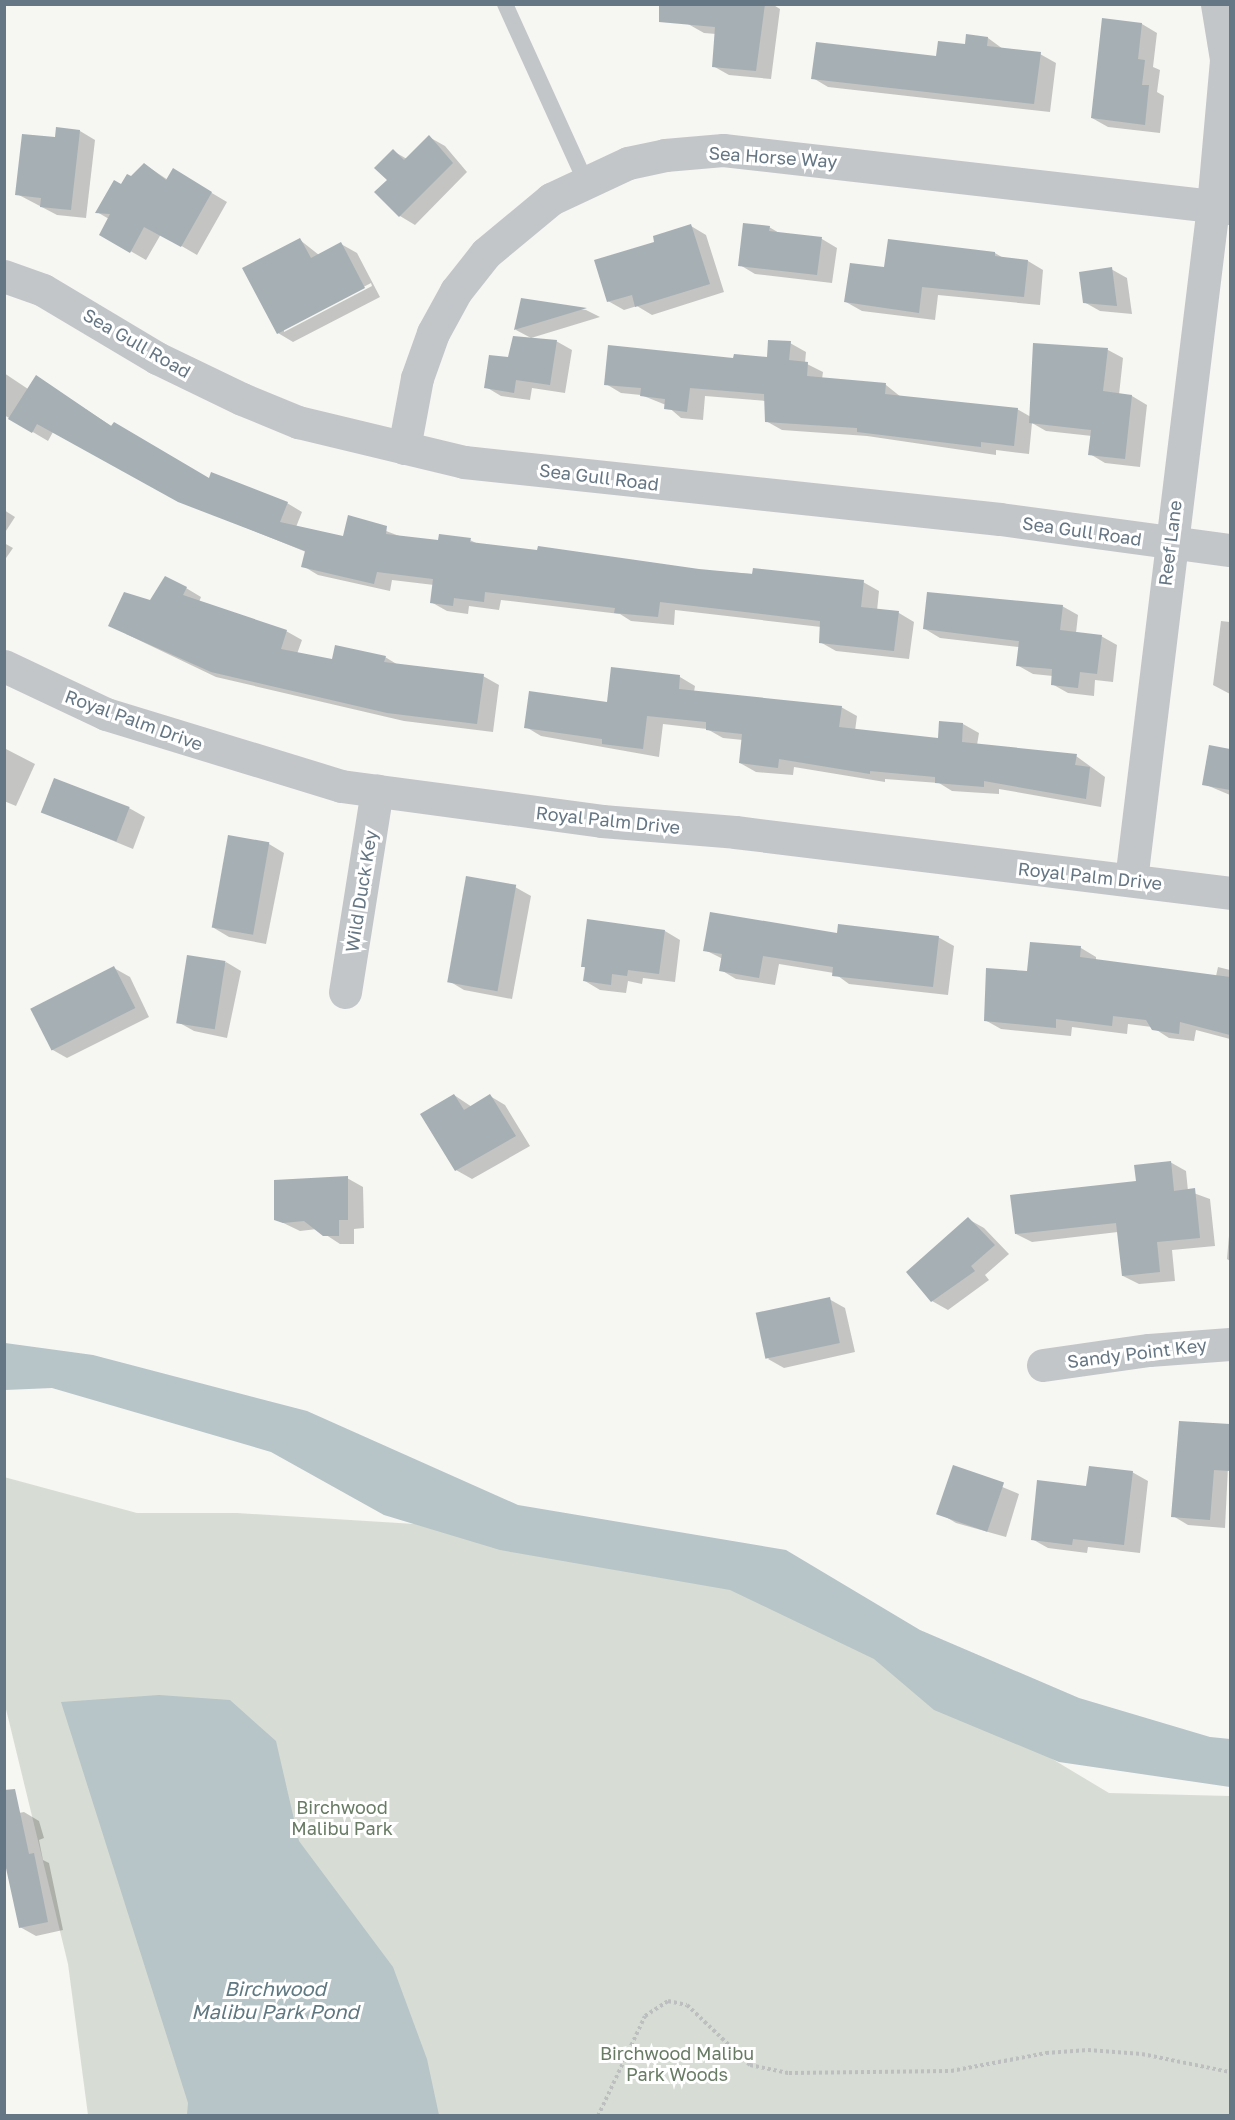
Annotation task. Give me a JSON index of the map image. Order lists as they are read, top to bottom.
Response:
{
  "streets": {
    "street": [
      "Sea Horse Way",
      "Sea Gull Road",
      "Reef Lane",
      "Royal Palm Drive",
      "Wild Duck Key",
      "Sandy Point Key"
    ]
  },
  "crossings": [
    ["Sea Horse Way", "Sea Gull Road"],
    ["Sea Horse Way", "Reef Lane"],
    ["Sea Gull Road", "Reef Lane"],
    ["Reef Lane", "Royal Palm Drive"],
    ["Royal Palm Drive", "Wild Duck Key"]
  ],
  "water": ["Birchwood Malibu Park Pond"],
  "parks": ["Birchwood Malibu Park", "Birchwood Malibu Park Woods"]
}
